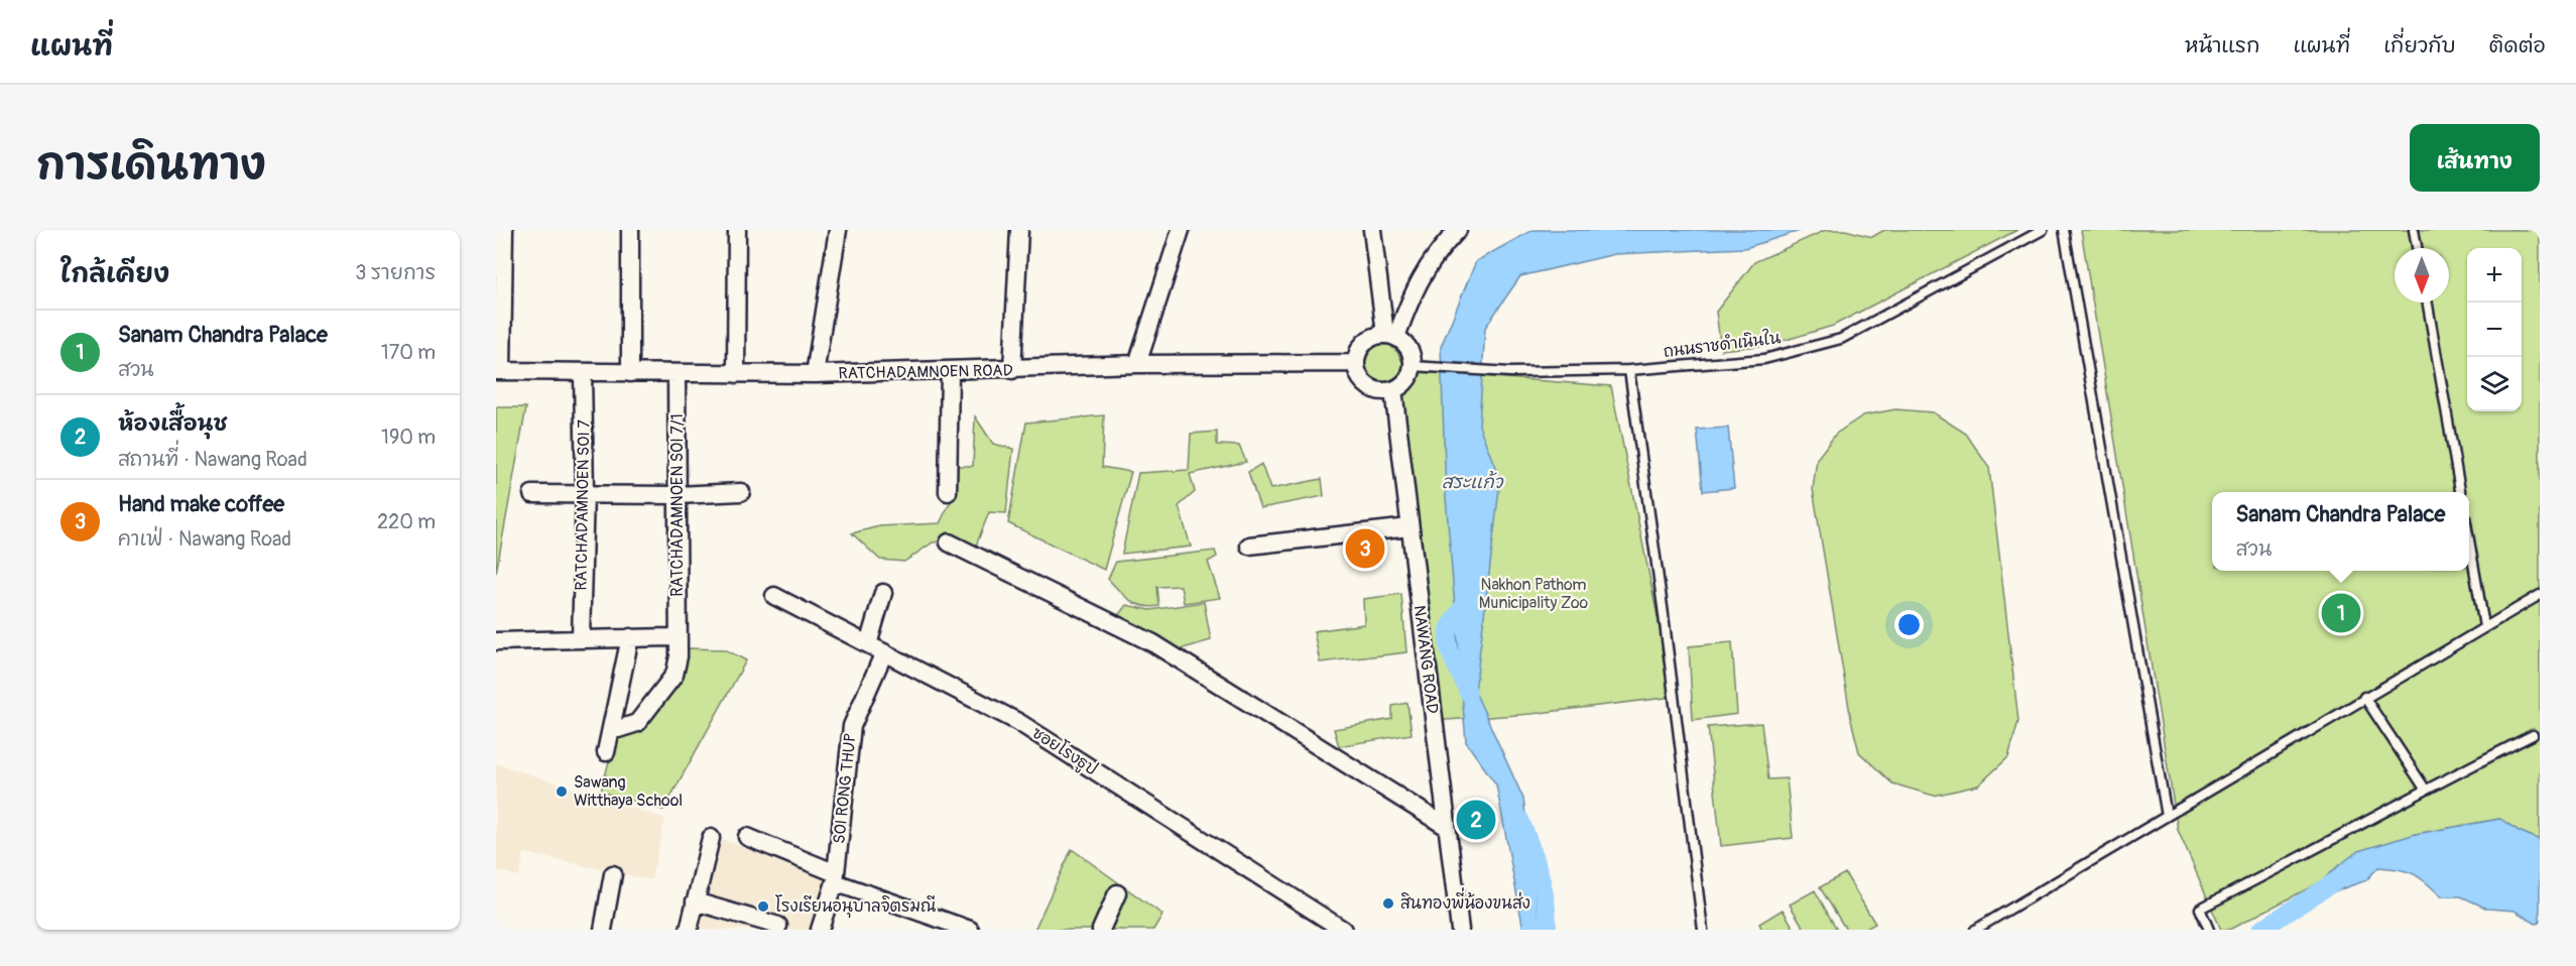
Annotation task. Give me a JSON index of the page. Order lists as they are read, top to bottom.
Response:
{
  "streets": {
    "street": [
      "RATCHADAMNOEN ROAD",
      "RATCHADAMNOEN SOI 7",
      "RATCHADAMNOEN SOI 7/1",
      "NAWANG ROAD",
      "ซอยโรงธูป",
      "SOI RONG THUP"
    ],
    "lane": ["ถนนราชดำเนินใน"]
  },
  "crossings": [
    ["ถนนราชดำเนินใน", "RATCHADAMNOEN ROAD"],
    ["ถนนราชดำเนินใน", "NAWANG ROAD"],
    ["RATCHADAMNOEN ROAD", "RATCHADAMNOEN SOI 7"],
    ["RATCHADAMNOEN ROAD", "RATCHADAMNOEN SOI 7/1"],
    ["RATCHADAMNOEN ROAD", "NAWANG ROAD"],
    ["ซอยโรงธูป", "SOI RONG THUP"]
  ],
  "water": ["สระแก้ว"],
  "parks": ["Nakhon Pathom Municipality Zoo"],
  "places": ["Sawang Witthaya School", "สินทองพี่น้องขนส่ง", "โรงเรียนอนุบาลจิตรมณี"],
  "north": "bottom",
  "page": {
    "header": "แผนที่",
    "nav": [
      "หน้าแรก",
      "แผนที่",
      "เกี่ยวกับ",
      "ติดต่อ"
    ],
    "title": "การเดินทาง",
    "buttons": "เส้นทาง",
    "heading": ["ใกล้เคียง", "3 รายการ"],
    "map_buttons": ["+", "−"],
    "list": [
      {
        "mark": "1",
        "name": "Sanam Chandra Palace",
        "note": "สวน",
        "value": "170 m"
      },
      {
        "mark": "2",
        "name": "ห้องเสื้อนุช",
        "note": "สถานที่ · Nawang Road",
        "value": "190 m"
      },
      {
        "mark": "3",
        "name": "Hand make coffee",
        "note": "คาเฟ่ · Nawang Road",
        "value": "220 m"
      }
    ],
    "popup": ["Sanam Chandra Palace", "สวน"],
    "pins": ["3", "1", "2"]
  }
}
